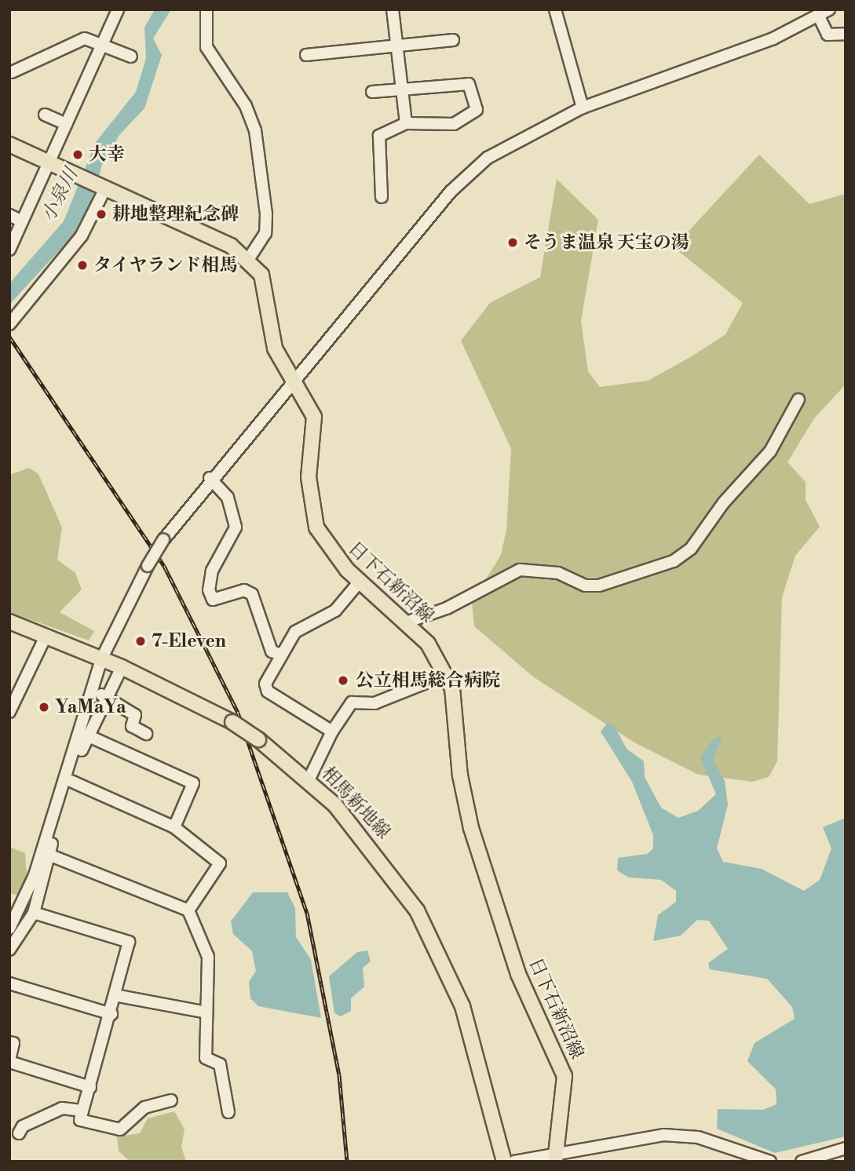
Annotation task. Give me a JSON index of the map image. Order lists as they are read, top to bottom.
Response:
{
  "streets": {
    "main road": ["日下石新沼線", "相馬新地線"]
  },
  "water": ["小泉川"],
  "places": [
    "大幸",
    "耕地整理紀念碑",
    "そうま温泉 天宝の湯",
    "タイヤランド相馬",
    "7-Eleven",
    "公立相馬総合病院",
    "YaMaYa"
  ]
}
